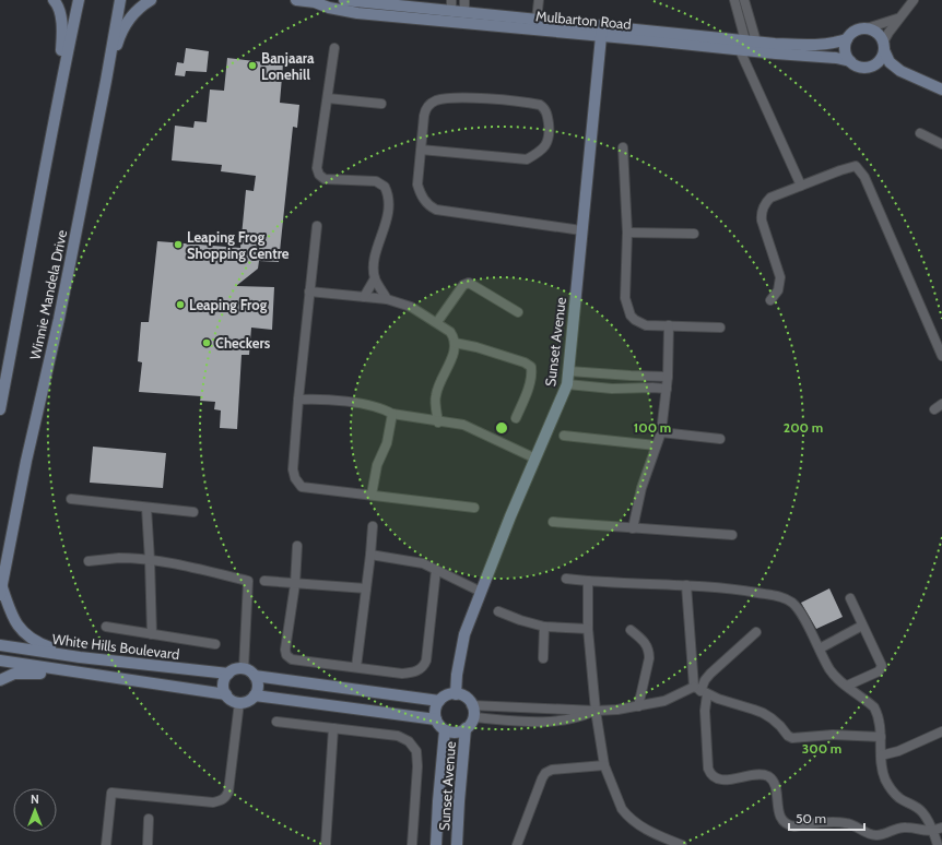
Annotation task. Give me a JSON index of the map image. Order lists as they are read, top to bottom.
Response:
{
  "streets": {
    "street": [
      "Mulbarton Road",
      "Winnie Mandela Drive",
      "Sunset Avenue",
      "White Hills Boulevard"
    ]
  },
  "crossings": [
    ["Mulbarton Road", "Sunset Avenue"]
  ],
  "places": [
    "Banjaara Lonehill",
    "Leaping Frog Shopping Centre",
    "Leaping Frog",
    "Checkers"
  ],
  "scale_bar": "50 m",
  "north": "top",
  "rings": ["100 m", "200 m", "300 m"]
}
